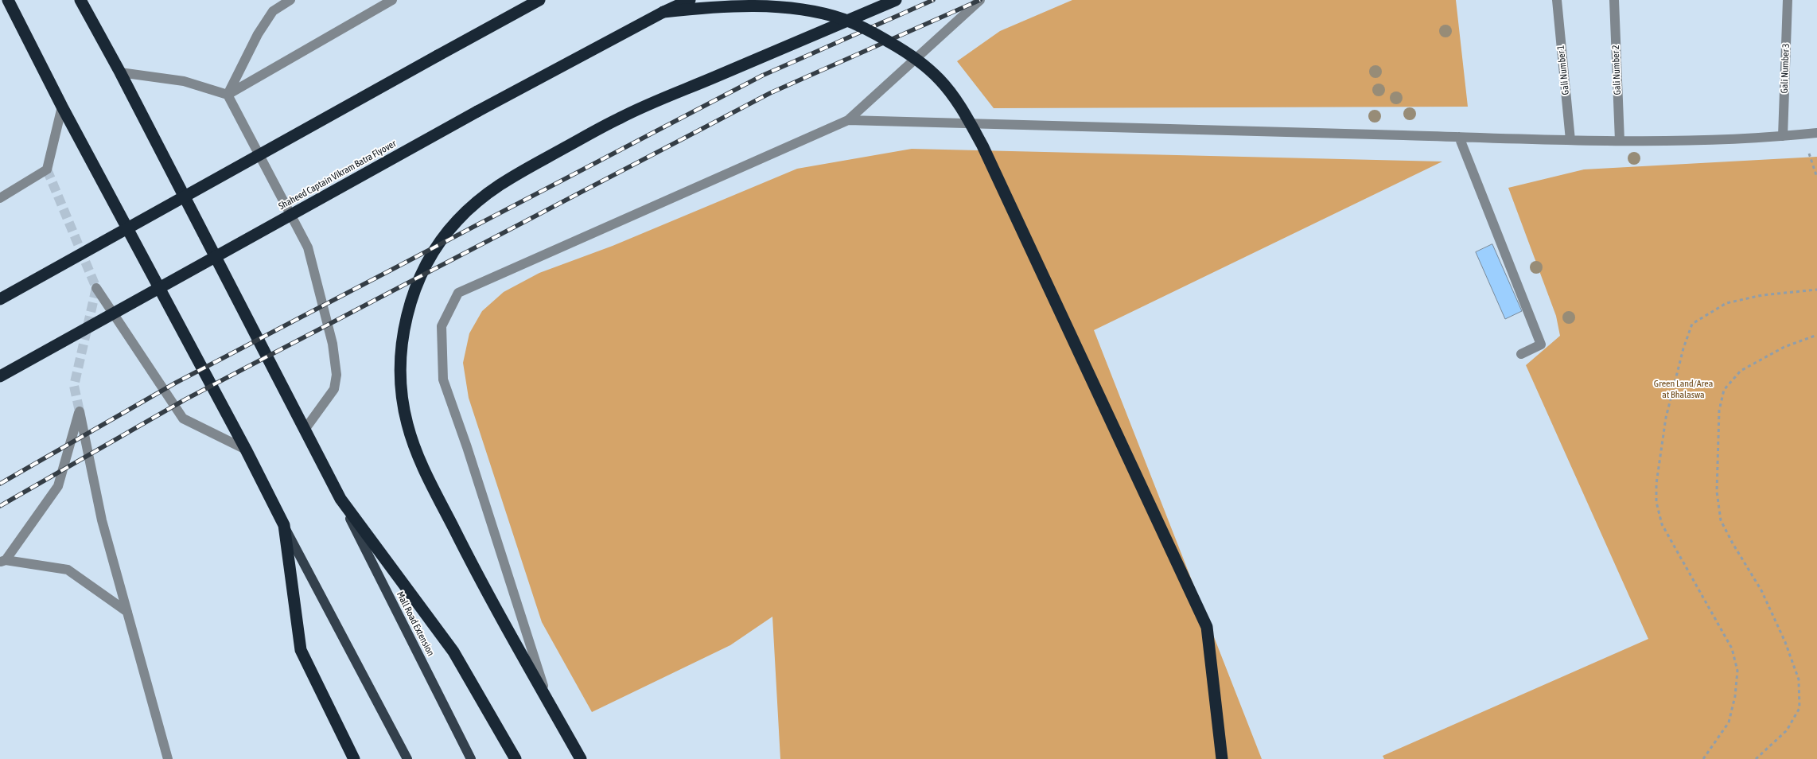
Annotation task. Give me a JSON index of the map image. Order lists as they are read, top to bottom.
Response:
{
  "streets": {
    "highway": ["Shaheed Captain Vikram Batra Flyover"],
    "main road": ["Mall Road Extension"],
    "street": ["Gali Number 3", "Gali Number 1", "Gali Number 2"]
  },
  "parks": ["Green Land/Area at Bhalaswa"]
}
